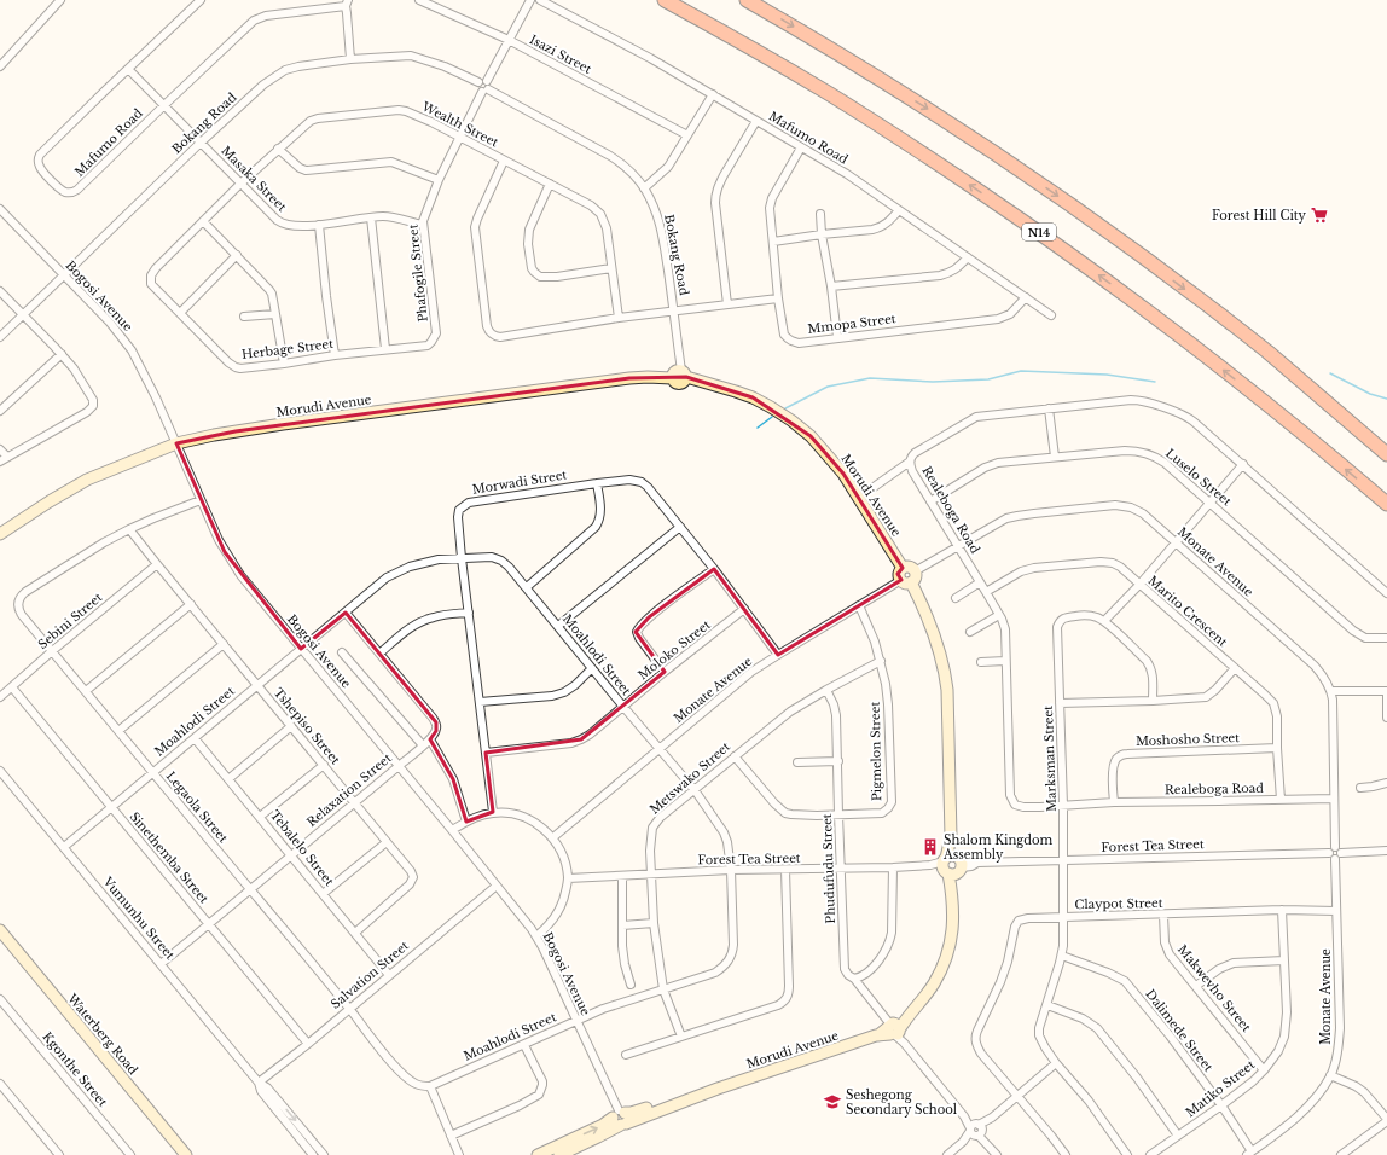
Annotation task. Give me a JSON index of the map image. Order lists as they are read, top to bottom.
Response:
{
  "streets": {
    "highway": ["N14"],
    "street": [
      "Isazi Street",
      "Bokang Road",
      "Wealth Street",
      "Mafumo Road",
      "Masaka Street",
      "Phafogile Street",
      "Bogosi Avenue",
      "Mmopa Street",
      "Herbage Street",
      "Morudi Avenue",
      "Luselo Street",
      "Morwadi Street",
      "Realeboga Road",
      "Monate Avenue",
      "Marito Crescent",
      "Sebini Street",
      "Moloko Street",
      "Moahlodi Street",
      "Tshepiso Street",
      "Moshosho Street",
      "Pigmelon Street",
      "Marksman Street",
      "Metswako Street",
      "Relaxation Street",
      "Legaola Street",
      "Forest Tea Street",
      "Tebalelo Street",
      "Sinethemba Street",
      "Phudufudu Street",
      "Claypot Street",
      "Vumunhu Street",
      "Salvation Street",
      "Makwevho Street",
      "Dalimede Street",
      "Waterberg Road",
      "Kgonthe Street",
      "Matiko Street"
    ]
  },
  "crossings": [
    ["Isazi Street", "Phafogile Street"],
    ["Bokang Road", "Masaka Street"],
    ["Bokang Road", "Phafogile Street"],
    ["Bokang Road", "Bogosi Avenue"],
    ["Bokang Road", "Morudi Avenue"],
    ["Wealth Street", "Masaka Street"],
    ["Wealth Street", "Phafogile Street"],
    ["Wealth Street", "Herbage Street"],
    ["Mafumo Road", "Masaka Street"],
    ["Mafumo Road", "Mmopa Street"],
    ["Masaka Street", "Phafogile Street"],
    ["Phafogile Street", "Herbage Street"],
    ["Bogosi Avenue", "Morudi Avenue"],
    ["Bogosi Avenue", "Moahlodi Street"],
    ["Bogosi Avenue", "Relaxation Street"],
    ["Bogosi Avenue", "Legaola Street"],
    ["Bogosi Avenue", "Salvation Street"],
    ["Morudi Avenue", "Monate Avenue"],
    ["Morudi Avenue", "Forest Tea Street"],
    ["Luselo Street", "Realeboga Road"],
    ["Morwadi Street", "Monate Avenue"],
    ["Morwadi Street", "Moloko Street"],
    ["Morwadi Street", "Moahlodi Street"],
    ["Realeboga Road", "Monate Avenue"],
    ["Realeboga Road", "Marito Crescent"],
    ["Realeboga Road", "Moshosho Street"],
    ["Realeboga Road", "Marksman Street"],
    ["Monate Avenue", "Moahlodi Street"],
    ["Monate Avenue", "Pigmelon Street"],
    ["Monate Avenue", "Forest Tea Street"],
    ["Monate Avenue", "Claypot Street"],
    ["Monate Avenue", "Dalimede Street"],
    ["Marito Crescent", "Moshosho Street"],
    ["Sebini Street", "Tshepiso Street"],
    ["Sebini Street", "Legaola Street"],
    ["Sebini Street", "Sinethemba Street"],
    ["Moloko Street", "Moahlodi Street"],
    ["Moahlodi Street", "Tshepiso Street"],
    ["Moahlodi Street", "Metswako Street"],
    ["Moahlodi Street", "Legaola Street"],
    ["Moahlodi Street", "Forest Tea Street"],
    ["Moahlodi Street", "Tebalelo Street"],
    ["Moahlodi Street", "Sinethemba Street"],
    ["Moahlodi Street", "Vumunhu Street"],
    ["Tshepiso Street", "Relaxation Street"],
    ["Tshepiso Street", "Legaola Street"],
    ["Tshepiso Street", "Tebalelo Street"],
    ["Pigmelon Street", "Metswako Street"],
    ["Pigmelon Street", "Phudufudu Street"],
    ["Marksman Street", "Forest Tea Street"],
    ["Marksman Street", "Claypot Street"],
    ["Marksman Street", "Dalimede Street"],
    ["Metswako Street", "Forest Tea Street"],
    ["Metswako Street", "Phudufudu Street"],
    ["Relaxation Street", "Legaola Street"],
    ["Relaxation Street", "Tebalelo Street"],
    ["Relaxation Street", "Sinethemba Street"],
    ["Relaxation Street", "Vumunhu Street"],
    ["Legaola Street", "Salvation Street"],
    ["Forest Tea Street", "Phudufudu Street"],
    ["Tebalelo Street", "Salvation Street"],
    ["Sinethemba Street", "Salvation Street"],
    ["Claypot Street", "Makwevho Street"],
    ["Claypot Street", "Matiko Street"],
    ["Vumunhu Street", "Salvation Street"],
    ["Makwevho Street", "Matiko Street"],
    ["Dalimede Street", "Matiko Street"]
  ],
  "places": {
    "supermarket": ["Forest Hill City"],
    "building": ["Shalom Kingdom Assembly"],
    "school or university": ["Seshegong Secondary School"]
  }
}
